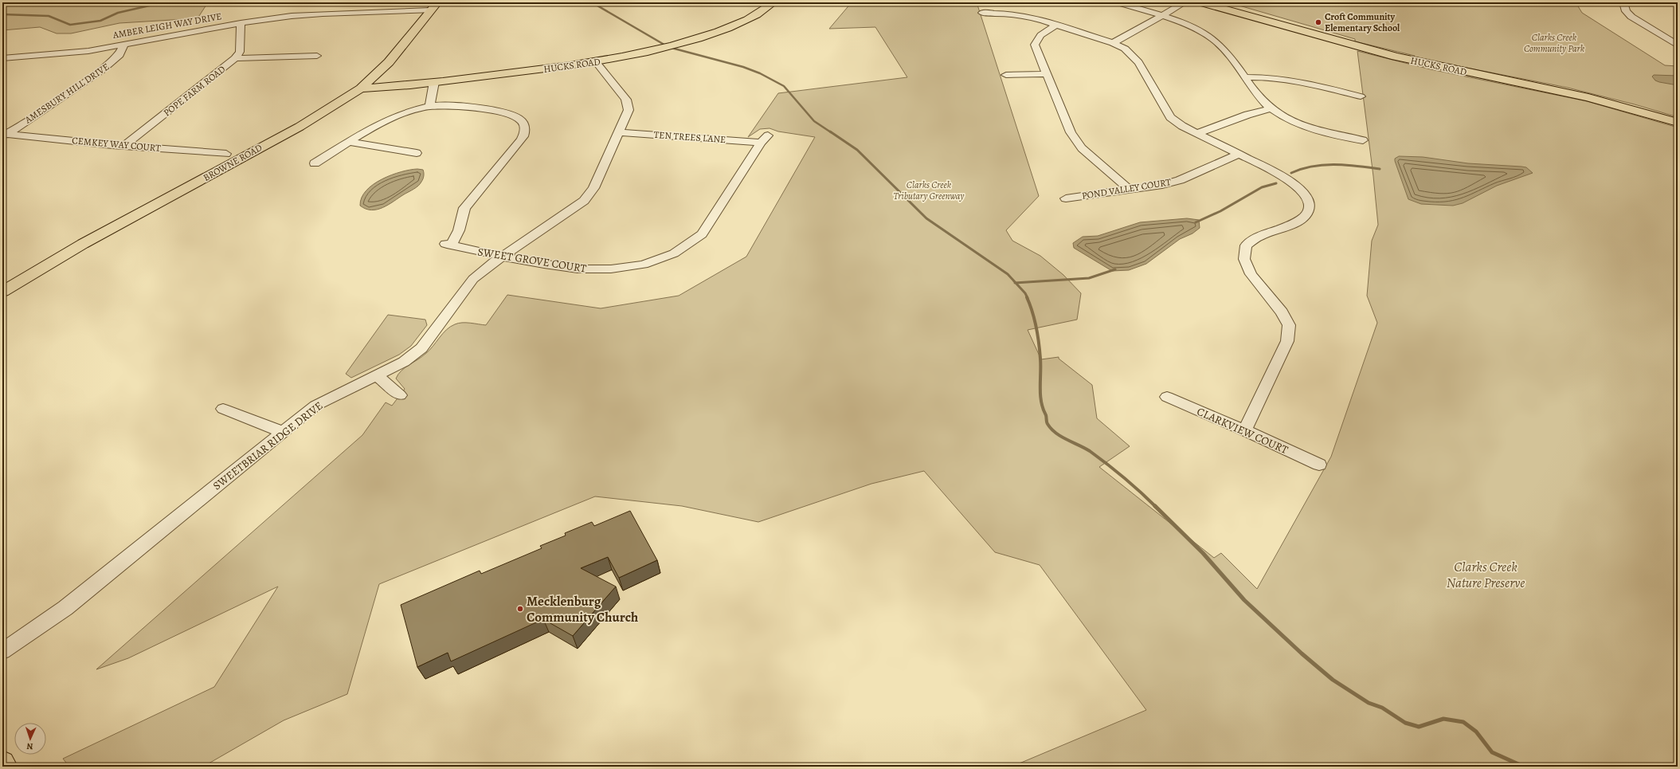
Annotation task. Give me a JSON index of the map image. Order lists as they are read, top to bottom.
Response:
{
  "streets": {
    "main road": ["HUCKS ROAD", "BROWNE ROAD"],
    "street": [
      "AMBER LEIGH WAY DRIVE",
      "POPE FARM ROAD",
      "AMESBURY HILL DRIVE",
      "TEN TREES LANE",
      "CEMKEY WAY COURT",
      "POND VALLEY COURT",
      "SWEET GROVE COURT",
      "CLARKVIEW COURT",
      "SWEETBRIAR RIDGE DRIVE"
    ]
  },
  "crossings": [
    ["AMBER LEIGH WAY DRIVE", "POPE FARM ROAD"],
    ["AMBER LEIGH WAY DRIVE", "AMESBURY HILL DRIVE"],
    ["AMBER LEIGH WAY DRIVE", "BROWNE ROAD"],
    ["HUCKS ROAD", "BROWNE ROAD"],
    ["HUCKS ROAD", "SWEETBRIAR RIDGE DRIVE"],
    ["POPE FARM ROAD", "CEMKEY WAY COURT"],
    ["AMESBURY HILL DRIVE", "CEMKEY WAY COURT"],
    ["TEN TREES LANE", "SWEET GROVE COURT"],
    ["TEN TREES LANE", "SWEETBRIAR RIDGE DRIVE"],
    ["SWEET GROVE COURT", "SWEETBRIAR RIDGE DRIVE"]
  ],
  "parks": ["Clarks Creek Community Park", "Clarks Creek Tributary Greenway", "Clarks Creek Nature Preserve"],
  "places": ["Croft Community Elementary School", "Mecklenburg Community Church"],
  "north": "bottom"
}
